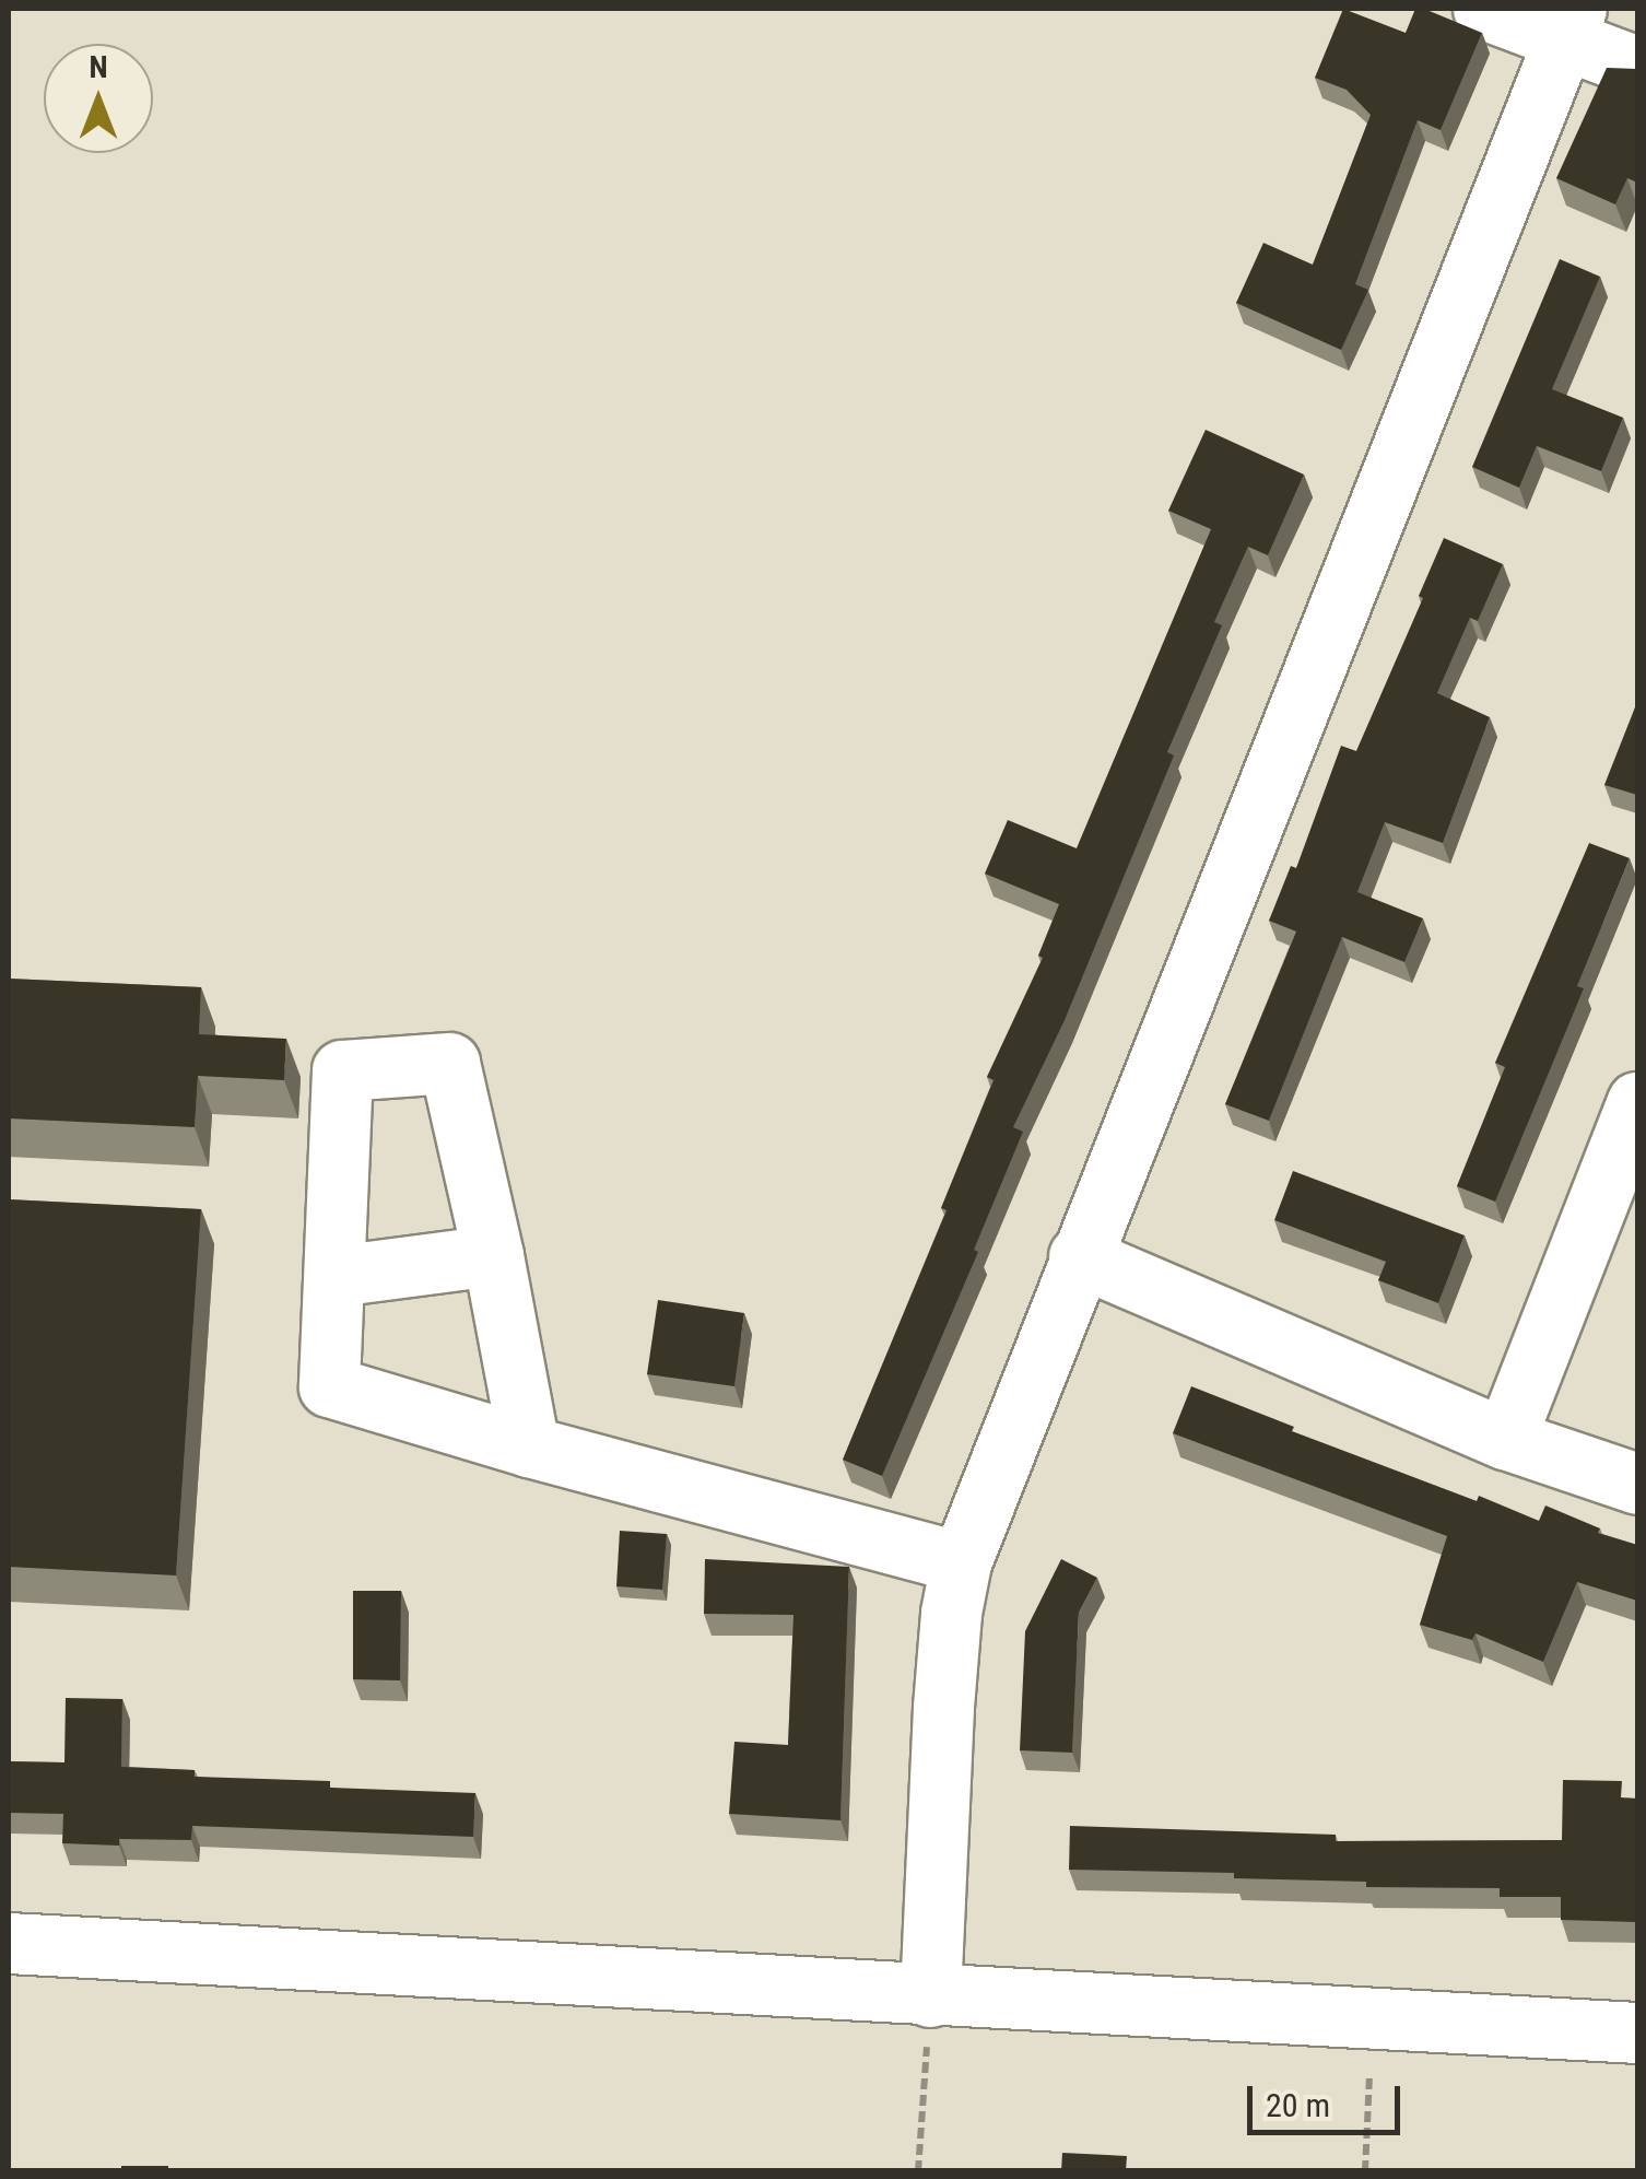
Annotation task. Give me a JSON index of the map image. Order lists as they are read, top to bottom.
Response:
{
  "scale_bar": "20 m",
  "north": "top"
}
